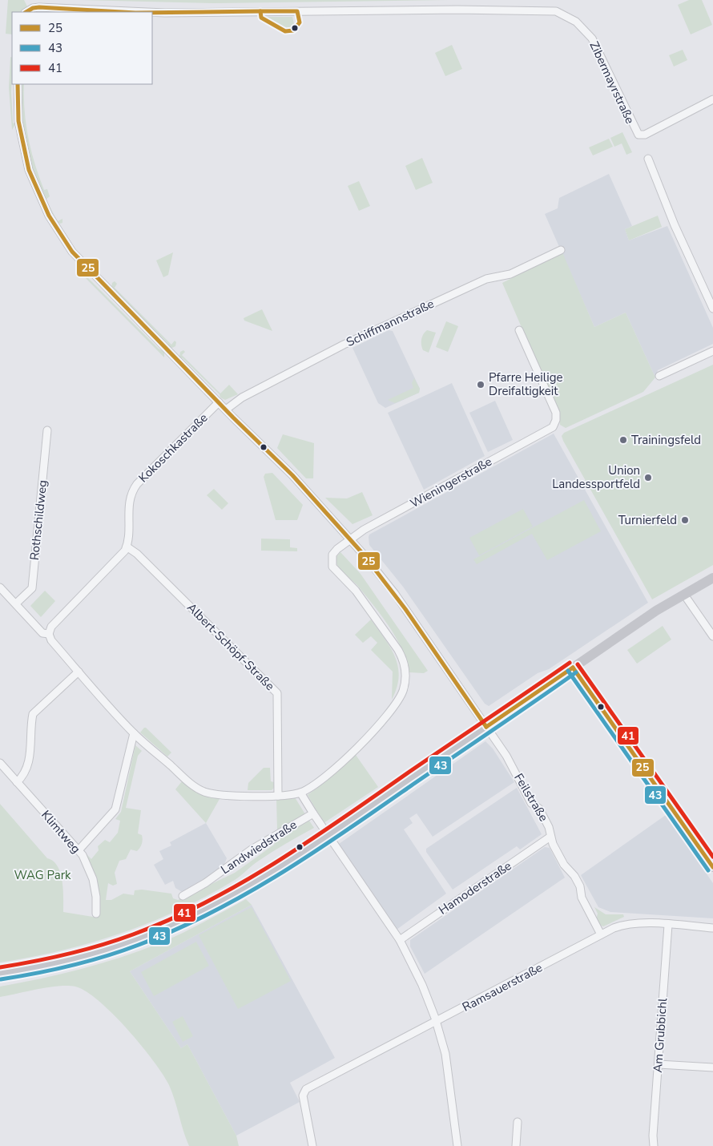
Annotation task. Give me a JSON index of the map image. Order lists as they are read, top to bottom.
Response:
{
  "streets": {
    "main road": ["Landwiedstraße"],
    "street": [
      "Zibermayrstraße",
      "Schiffmannstraße",
      "Kokoschkastraße",
      "Wieningerstraße",
      "Rothschildweg",
      "Albert-Schöpf-Straße",
      "Feilstraße",
      "Klimtweg",
      "Hamoderstraße",
      "Ramsauerstraße",
      "Am Grubbichl"
    ]
  },
  "crossings": [
    ["Schiffmannstraße", "Feilstraße"],
    ["Kokoschkastraße", "Albert-Schöpf-Straße"],
    ["Kokoschkastraße", "Feilstraße"],
    ["Wieningerstraße", "Feilstraße"],
    ["Feilstraße", "Landwiedstraße"],
    ["Feilstraße", "Hamoderstraße"],
    ["Feilstraße", "Ramsauerstraße"],
    ["Ramsauerstraße", "Am Grubbichl"]
  ],
  "parks": ["WAG Park"],
  "places": [
    "Pfarre Heilige Dreifaltigkeit",
    "Trainingsfeld",
    "Union Landessportfeld",
    "Turnierfeld"
  ],
  "lines": ["transit line 25", "transit line 41", "transit line 43"],
  "legend": ["25", "43", "41"]
}
